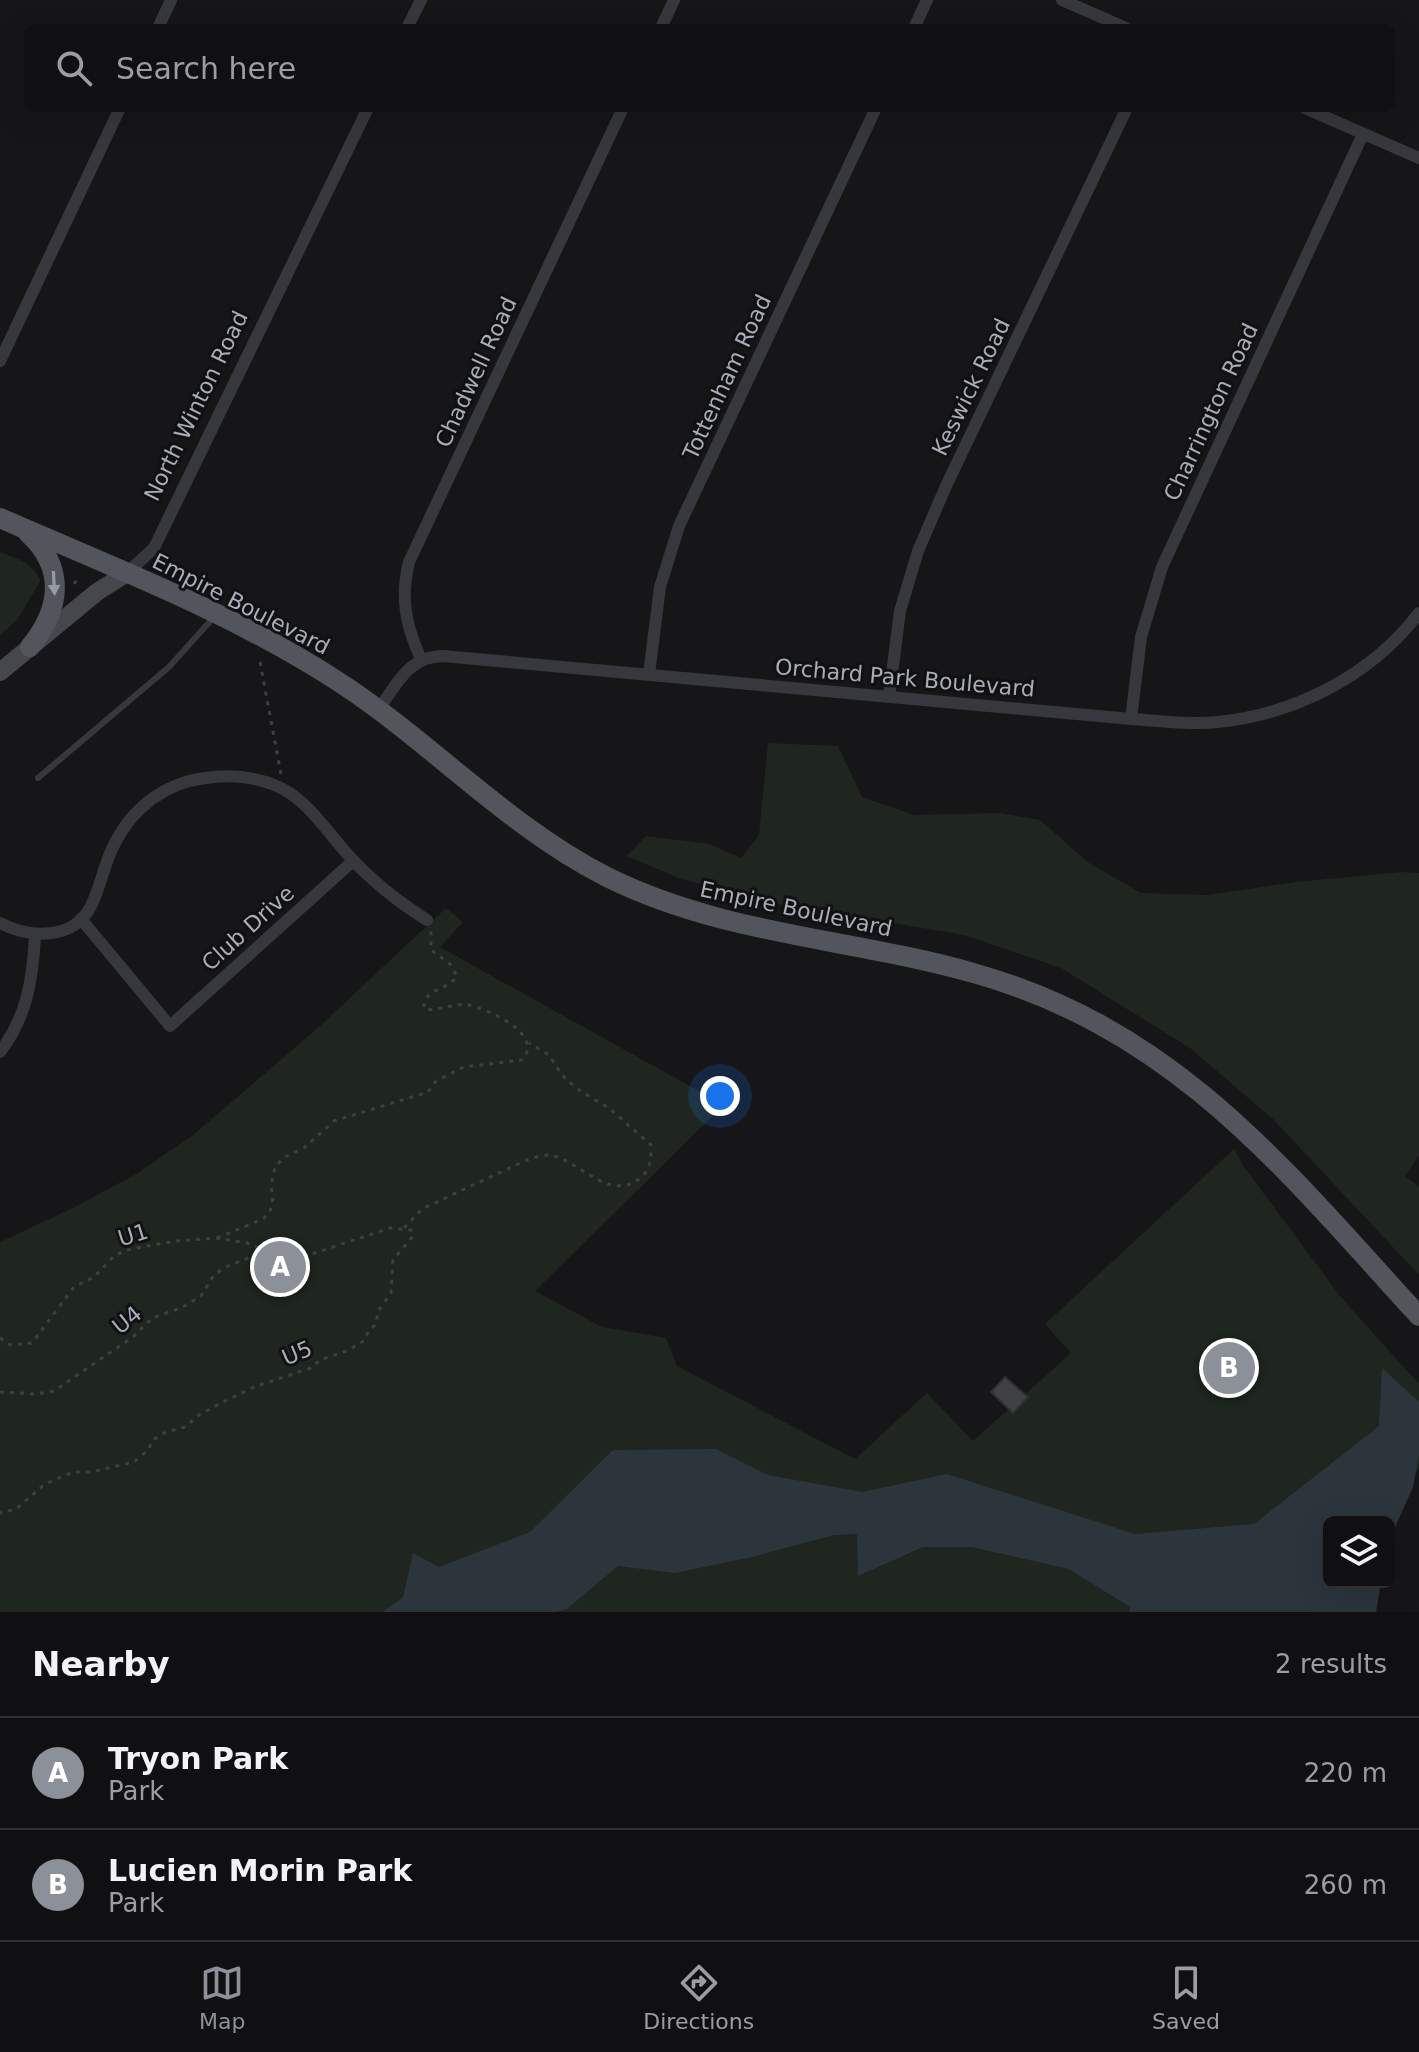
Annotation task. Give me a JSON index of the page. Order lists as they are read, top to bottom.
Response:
{
  "streets": {
    "main road": ["North Winton Road", "Empire Boulevard"],
    "street": [
      "Chadwell Road",
      "Tottenham Road",
      "Keswick Road",
      "Charrington Road",
      "Orchard Park Boulevard",
      "Club Drive"
    ],
    "path": ["U1", "U4", "U5"]
  },
  "crossings": [
    ["Chadwell Road", "Orchard Park Boulevard"],
    ["Tottenham Road", "Orchard Park Boulevard"],
    ["Keswick Road", "Orchard Park Boulevard"],
    ["North Winton Road", "Empire Boulevard"],
    ["Charrington Road", "Orchard Park Boulevard"],
    ["U1", "U4"]
  ],
  "page": {
    "search": "Search here",
    "pins": ["A", "B"],
    "heading": ["Nearby", "2 results"],
    "list": [
      {
        "mark": "A",
        "name": "Tryon Park",
        "note": "Park",
        "value": "220 m"
      },
      {
        "mark": "B",
        "name": "Lucien Morin Park",
        "note": "Park",
        "value": "260 m"
      }
    ],
    "nav": ["Map", "Directions", "Saved"]
  }
}
